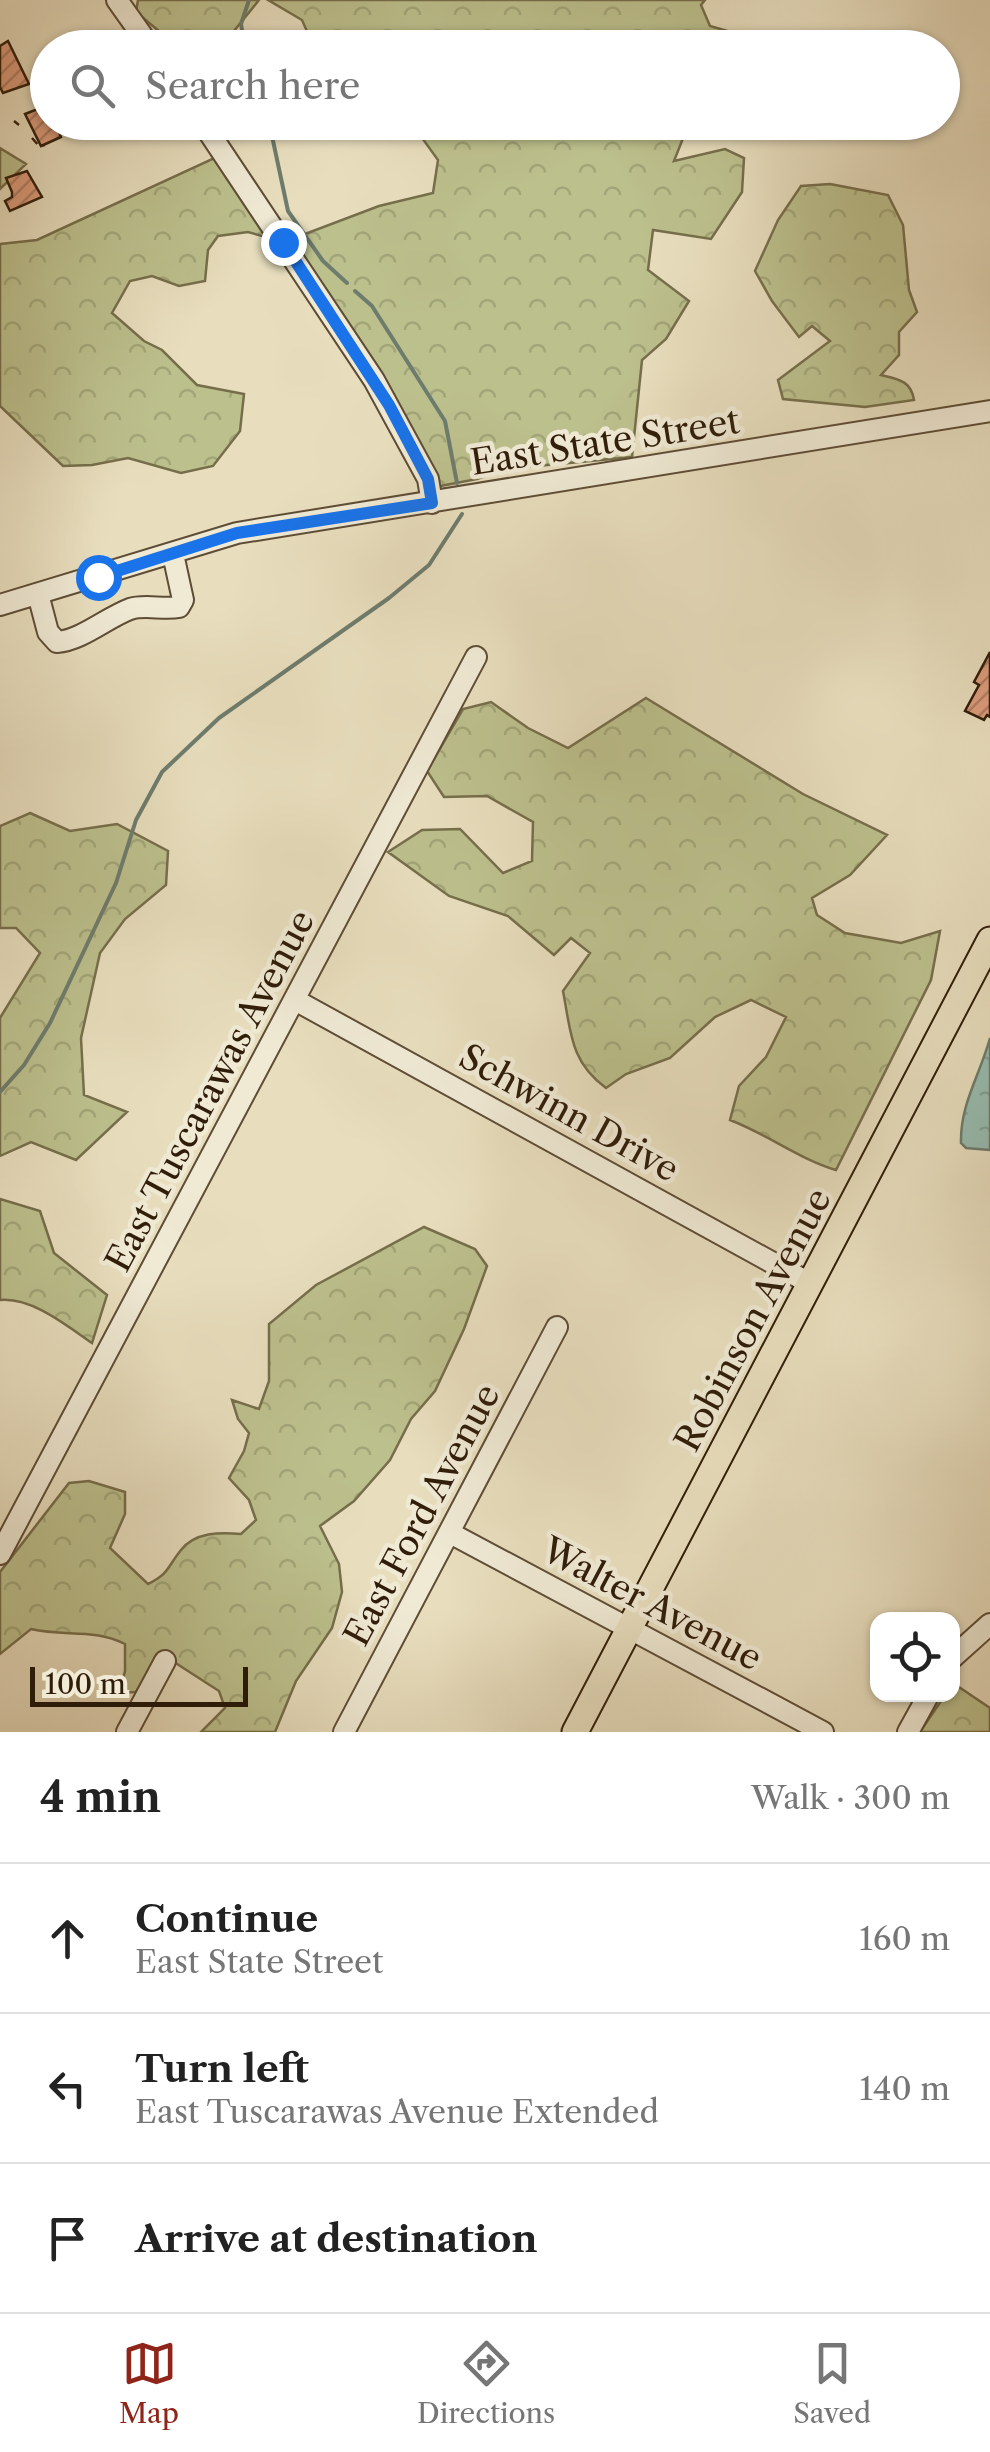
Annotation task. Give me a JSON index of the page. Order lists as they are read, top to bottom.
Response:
{
  "streets": {
    "main road": ["Robinson Avenue"],
    "street": [
      "East State Street",
      "East Tuscarawas Avenue",
      "Schwinn Drive",
      "East Ford Avenue",
      "Walter Avenue"
    ]
  },
  "crossings": [
    ["East Tuscarawas Avenue", "Schwinn Drive"],
    ["Schwinn Drive", "Robinson Avenue"],
    ["Robinson Avenue", "Walter Avenue"],
    ["East Ford Avenue", "Walter Avenue"]
  ],
  "scale_bar": "100 m",
  "page": {
    "search": "Search here",
    "scale": "100 m",
    "heading": ["4 min", "Walk · 300 m"],
    "list": [
      ["Continue", "East State Street", "160 m"],
      ["Turn left", "East Tuscarawas Avenue Extended", "140 m"],
      "Arrive at destination"
    ],
    "nav": ["Map", "Directions", "Saved"]
  }
}
